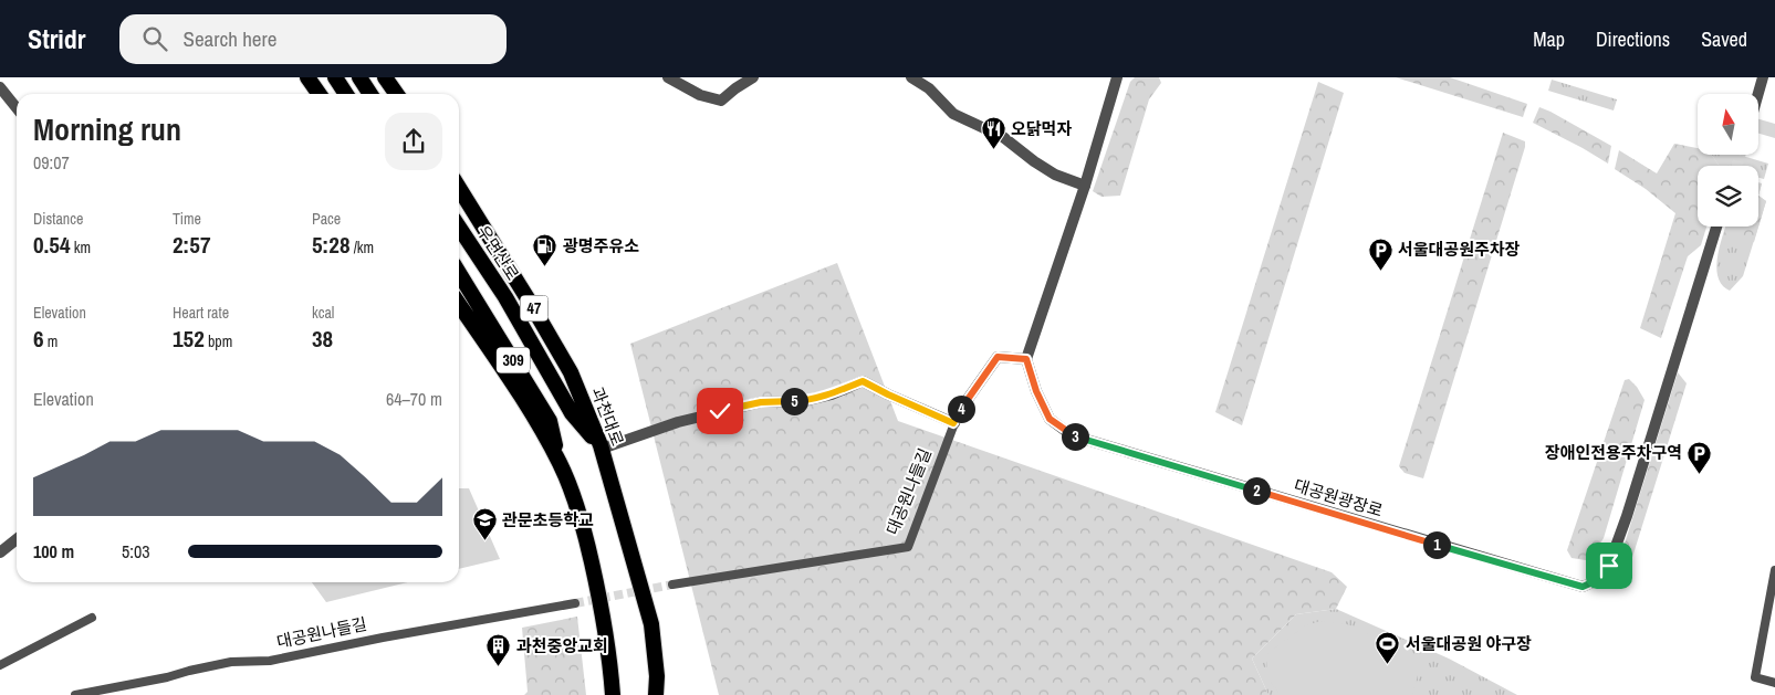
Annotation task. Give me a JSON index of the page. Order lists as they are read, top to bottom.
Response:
{
  "streets": {
    "highway": [
      "우면산로",
      "47",
      "309",
      "과천대로"
    ],
    "street": ["대공원나들길", "대공원광장로"]
  },
  "crossings": [
    ["우면산로", "과천대로"],
    ["대공원나들길", "대공원광장로"]
  ],
  "places": {
    "restaurant": ["오닭먹자"],
    "fuel station": ["광명주유소"],
    "parking": ["서울대공원주차장", "장애인전용주차구역"],
    "school or university": ["관문초등학교"],
    "sports": ["서울대공원 야구장"],
    "building": ["과천중앙교회"]
  },
  "north": "top",
  "page": {
    "header": "Stridr",
    "search": "Search here",
    "nav": ["Map", "Directions", "Saved"],
    "heading": ["Morning run", "09:07"],
    "stats": [
      ["Distance", "0.54 km"],
      ["Time", "2:57"],
      ["Pace", "5:28 /km"],
      ["Elevation", "6 m"],
      ["Heart rate", "152 bpm"],
      ["kcal", "38"]
    ],
    "chart": ["Elevation", "64–70 m"],
    "pins": [
      "5",
      "4",
      "3",
      "2",
      "1"
    ],
    "list": [
      {
        "name": "100 m",
        "note": "5:03"
      }
    ]
  }
}
